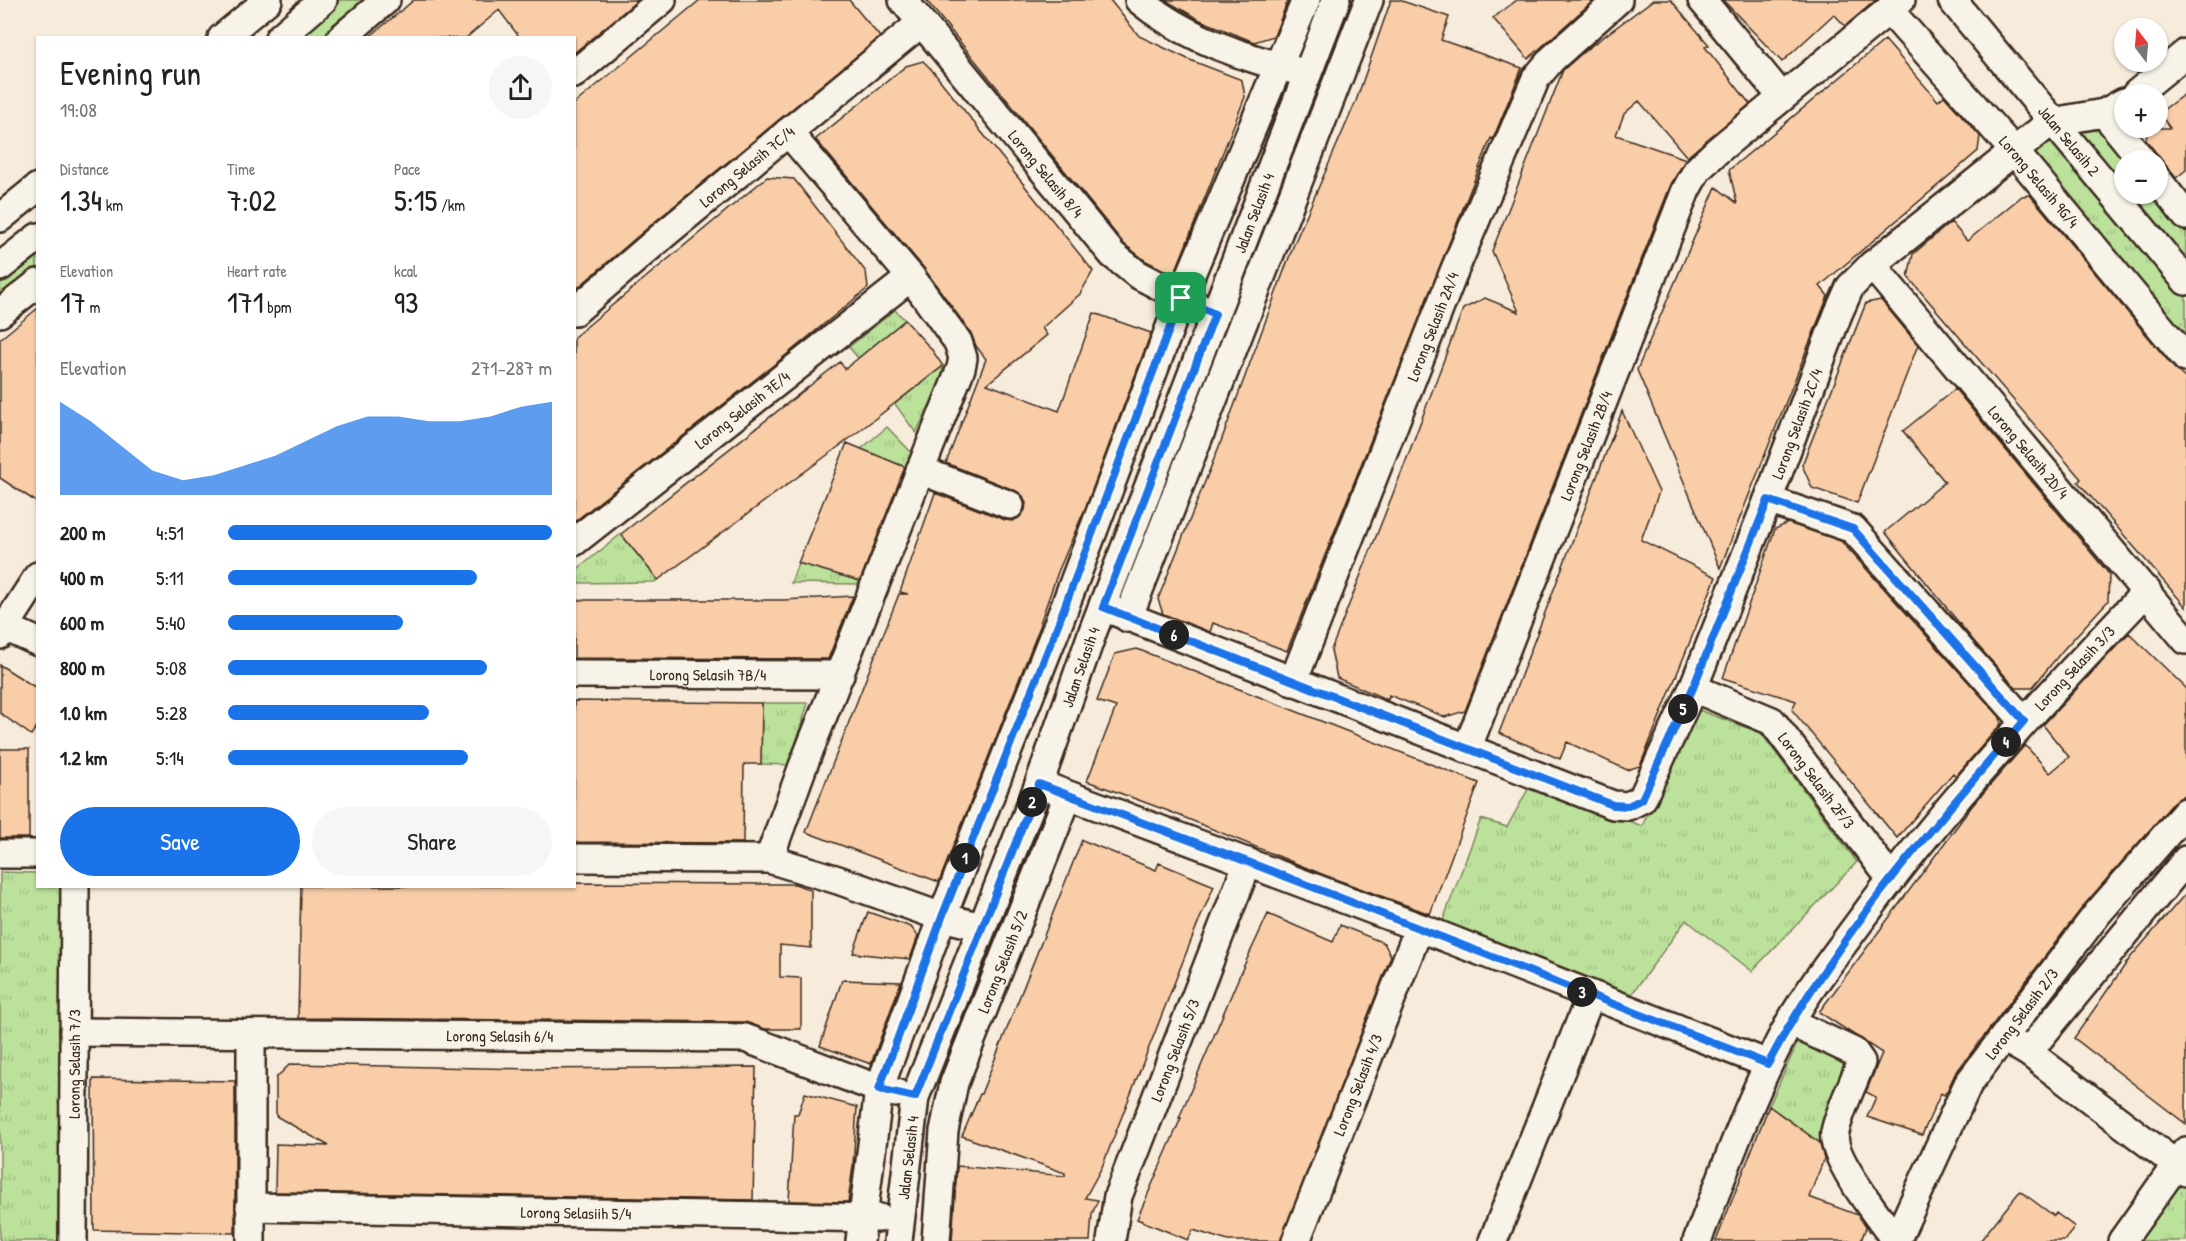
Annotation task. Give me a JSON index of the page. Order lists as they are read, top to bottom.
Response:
{
  "streets": {
    "street": [
      "Jalan Selasih 2",
      "Lorong Selasih 7C/4",
      "Lorong Selasih 8/4",
      "Lorong Selasih 9G/4",
      "Jalan Selasih 4",
      "Lorong Selasih 2A/4",
      "Lorong Selasih 7E/4",
      "Lorong Selasih 2C/4",
      "Lorong Selasih 2B/4",
      "Lorong Selasih 2D/4",
      "Lorong Selasih 3/3",
      "Lorong Selasih 7B/4",
      "Lorong Selasih 2F/3",
      "Lorong Selasih 5/2",
      "Lorong Selasih 2/3",
      "Lorong Selasih 6/4",
      "Lorong Selasih 5/3",
      "Lorong Selasih 7/3",
      "Lorong Selasih 4/3",
      "Lorong Selasiih 5/4"
    ]
  },
  "crossings": [
    ["Jalan Selasih 2", "Lorong Selasih 2C/4"],
    ["Lorong Selasih 7C/4", "Lorong Selasih 8/4"],
    ["Lorong Selasih 8/4", "Jalan Selasih 4"],
    ["Lorong Selasih 9G/4", "Lorong Selasih 2C/4"],
    ["Lorong Selasih 9G/4", "Lorong Selasih 2B/4"],
    ["Jalan Selasih 4", "Lorong Selasih 6/4"],
    ["Jalan Selasih 4", "Lorong Selasiih 5/4"],
    ["Lorong Selasih 2C/4", "Lorong Selasih 2B/4"],
    ["Lorong Selasih 2C/4", "Lorong Selasih 2D/4"],
    ["Lorong Selasih 2C/4", "Lorong Selasih 2F/3"],
    ["Lorong Selasih 2D/4", "Lorong Selasih 3/3"],
    ["Lorong Selasih 3/3", "Lorong Selasih 2F/3"],
    ["Lorong Selasih 6/4", "Lorong Selasih 7/3"]
  ],
  "north": "top",
  "page": {
    "map_buttons": ["+", "−"],
    "heading": ["Evening run", "19:08"],
    "stats": [
      ["Distance", "1.34 km"],
      ["Time", "7:02"],
      ["Pace", "5:15 /km"],
      ["Elevation", "17 m"],
      ["Heart rate", "171 bpm"],
      ["kcal", "93"]
    ],
    "chart": ["Elevation", "271–287 m"],
    "list": [
      {
        "name": "200 m",
        "note": "4:51"
      },
      {
        "name": "400 m",
        "note": "5:11"
      },
      {
        "name": "600 m",
        "note": "5:40"
      },
      {
        "name": "800 m",
        "note": "5:08"
      },
      {
        "name": "1.0 km",
        "note": "5:28"
      },
      {
        "name": "1.2 km",
        "note": "5:14"
      }
    ],
    "pins": [
      "6",
      "5",
      "4",
      "2",
      "1",
      "3"
    ],
    "buttons": ["Save", "Share"]
  }
}
